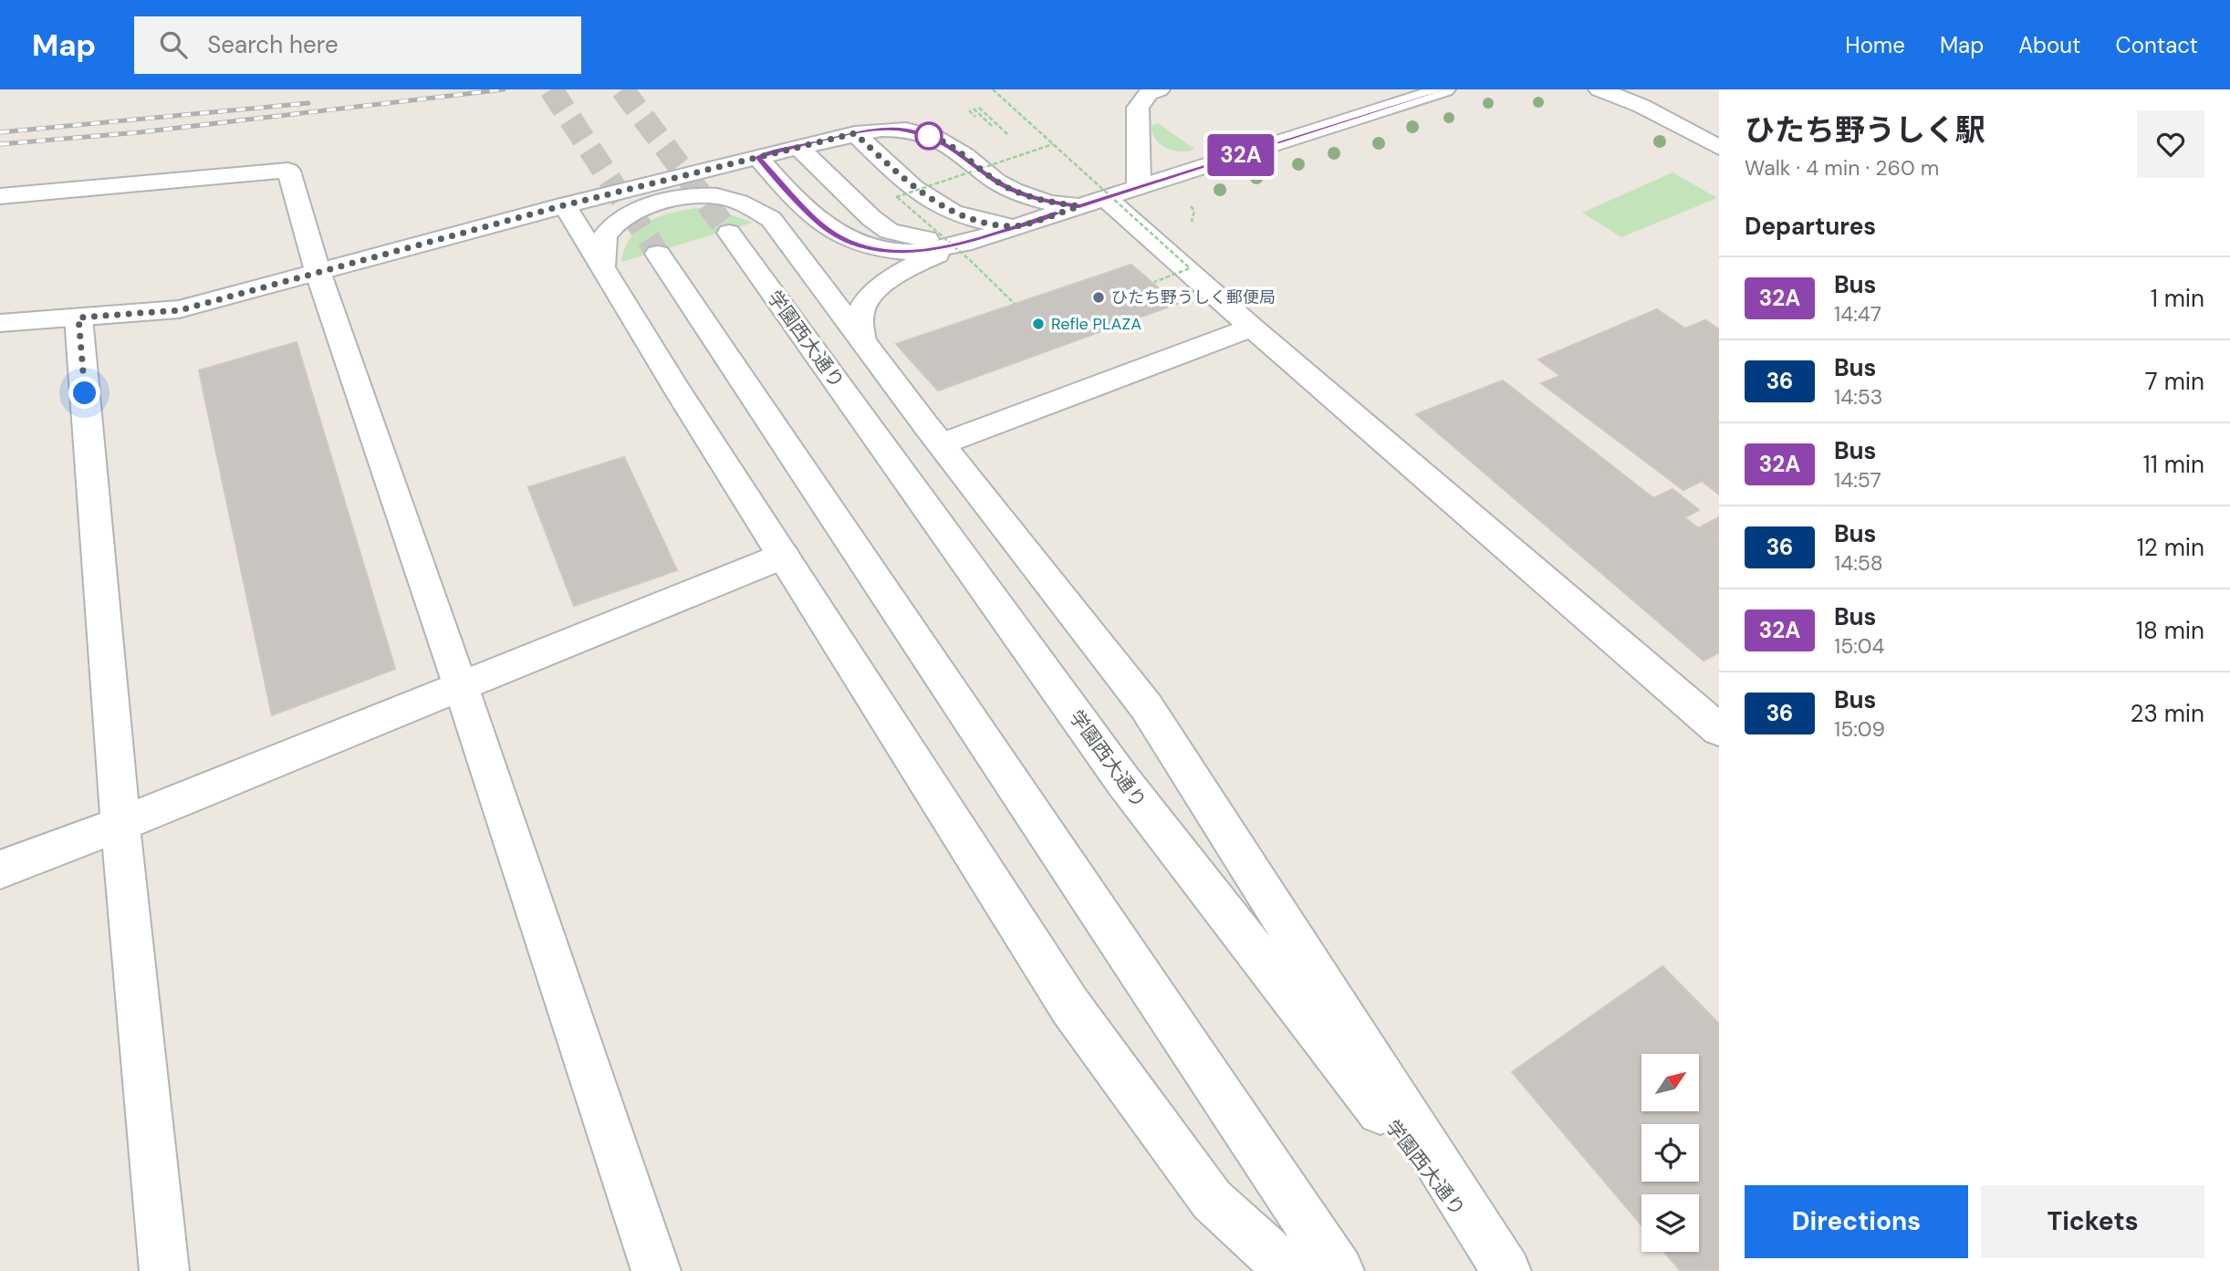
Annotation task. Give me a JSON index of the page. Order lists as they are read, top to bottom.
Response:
{
  "streets": {
    "street": ["学園西大通り"]
  },
  "places": ["ひたち野うしく郵便局", "Refle PLAZA"],
  "lines": ["bus line 32A"],
  "north": "top right",
  "page": {
    "header": "Map",
    "search": "Search here",
    "nav": [
      "Home",
      "Map",
      "About",
      "Contact"
    ],
    "on_map": "32A",
    "heading": [
      ["ひたち野うしく駅", "Walk · 4 min · 260 m"],
      "Departures"
    ],
    "list": [
      {
        "mark": "32A",
        "name": "Bus",
        "note": "14:47",
        "value": "1 min"
      },
      {
        "mark": "36",
        "name": "Bus",
        "note": "14:53",
        "value": "7 min"
      },
      {
        "mark": "32A",
        "name": "Bus",
        "note": "14:57",
        "value": "11 min"
      },
      {
        "mark": "36",
        "name": "Bus",
        "note": "14:58",
        "value": "12 min"
      },
      {
        "mark": "32A",
        "name": "Bus",
        "note": "15:04",
        "value": "18 min"
      },
      {
        "mark": "36",
        "name": "Bus",
        "note": "15:09",
        "value": "23 min"
      }
    ],
    "buttons": ["Directions", "Tickets"]
  }
}
